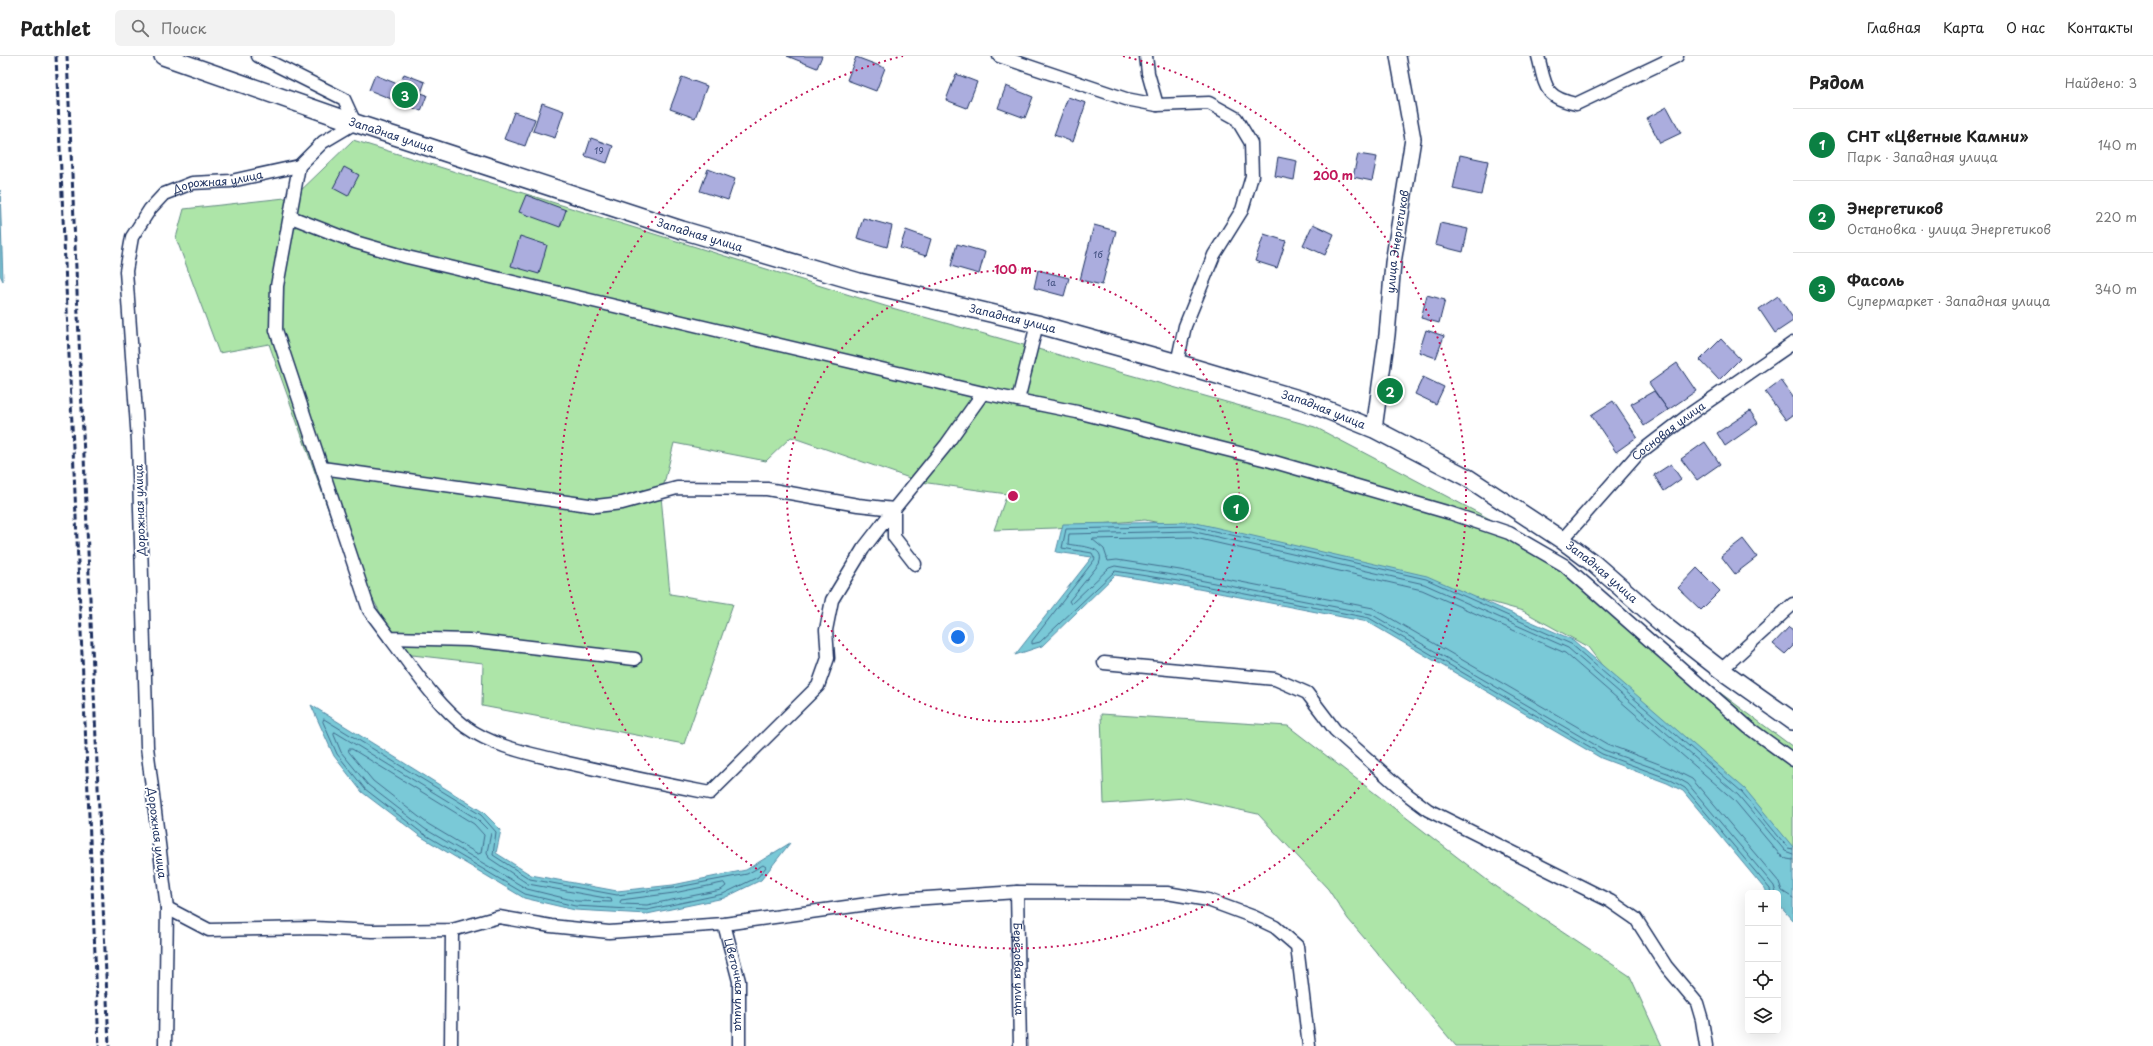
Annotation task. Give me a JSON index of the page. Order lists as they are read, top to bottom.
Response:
{
  "streets": {
    "main road": ["Западная улица"],
    "street": [
      "Дорожная улица",
      "улица Энергетиков",
      "Сосновая улица",
      "Берёзовая улица",
      "Цветочная улица"
    ]
  },
  "crossings": [
    ["Западная улица", "улица Энергетиков"],
    ["Западная улица", "Сосновая улица"]
  ],
  "house_numbers": ["19", "1б", "1а"],
  "page": {
    "header": "Pathlet",
    "search": "Поиск",
    "nav": [
      "Главная",
      "Карта",
      "О нас",
      "Контакты"
    ],
    "heading": ["Рядом", "Найдено: 3"],
    "pins": ["3", "2", "1"],
    "list": [
      {
        "mark": "1",
        "name": "СНТ «Цветные Камни»",
        "note": "Парк · Западная улица",
        "value": "140 m"
      },
      {
        "mark": "2",
        "name": "Энергетиков",
        "note": "Остановка · улица Энергетиков",
        "value": "220 m"
      },
      {
        "mark": "3",
        "name": "Фасоль",
        "note": "Супермаркет · Западная улица",
        "value": "340 m"
      }
    ],
    "map_buttons": ["+", "−"]
  },
  "rings": ["200 m", "100 m"]
}
